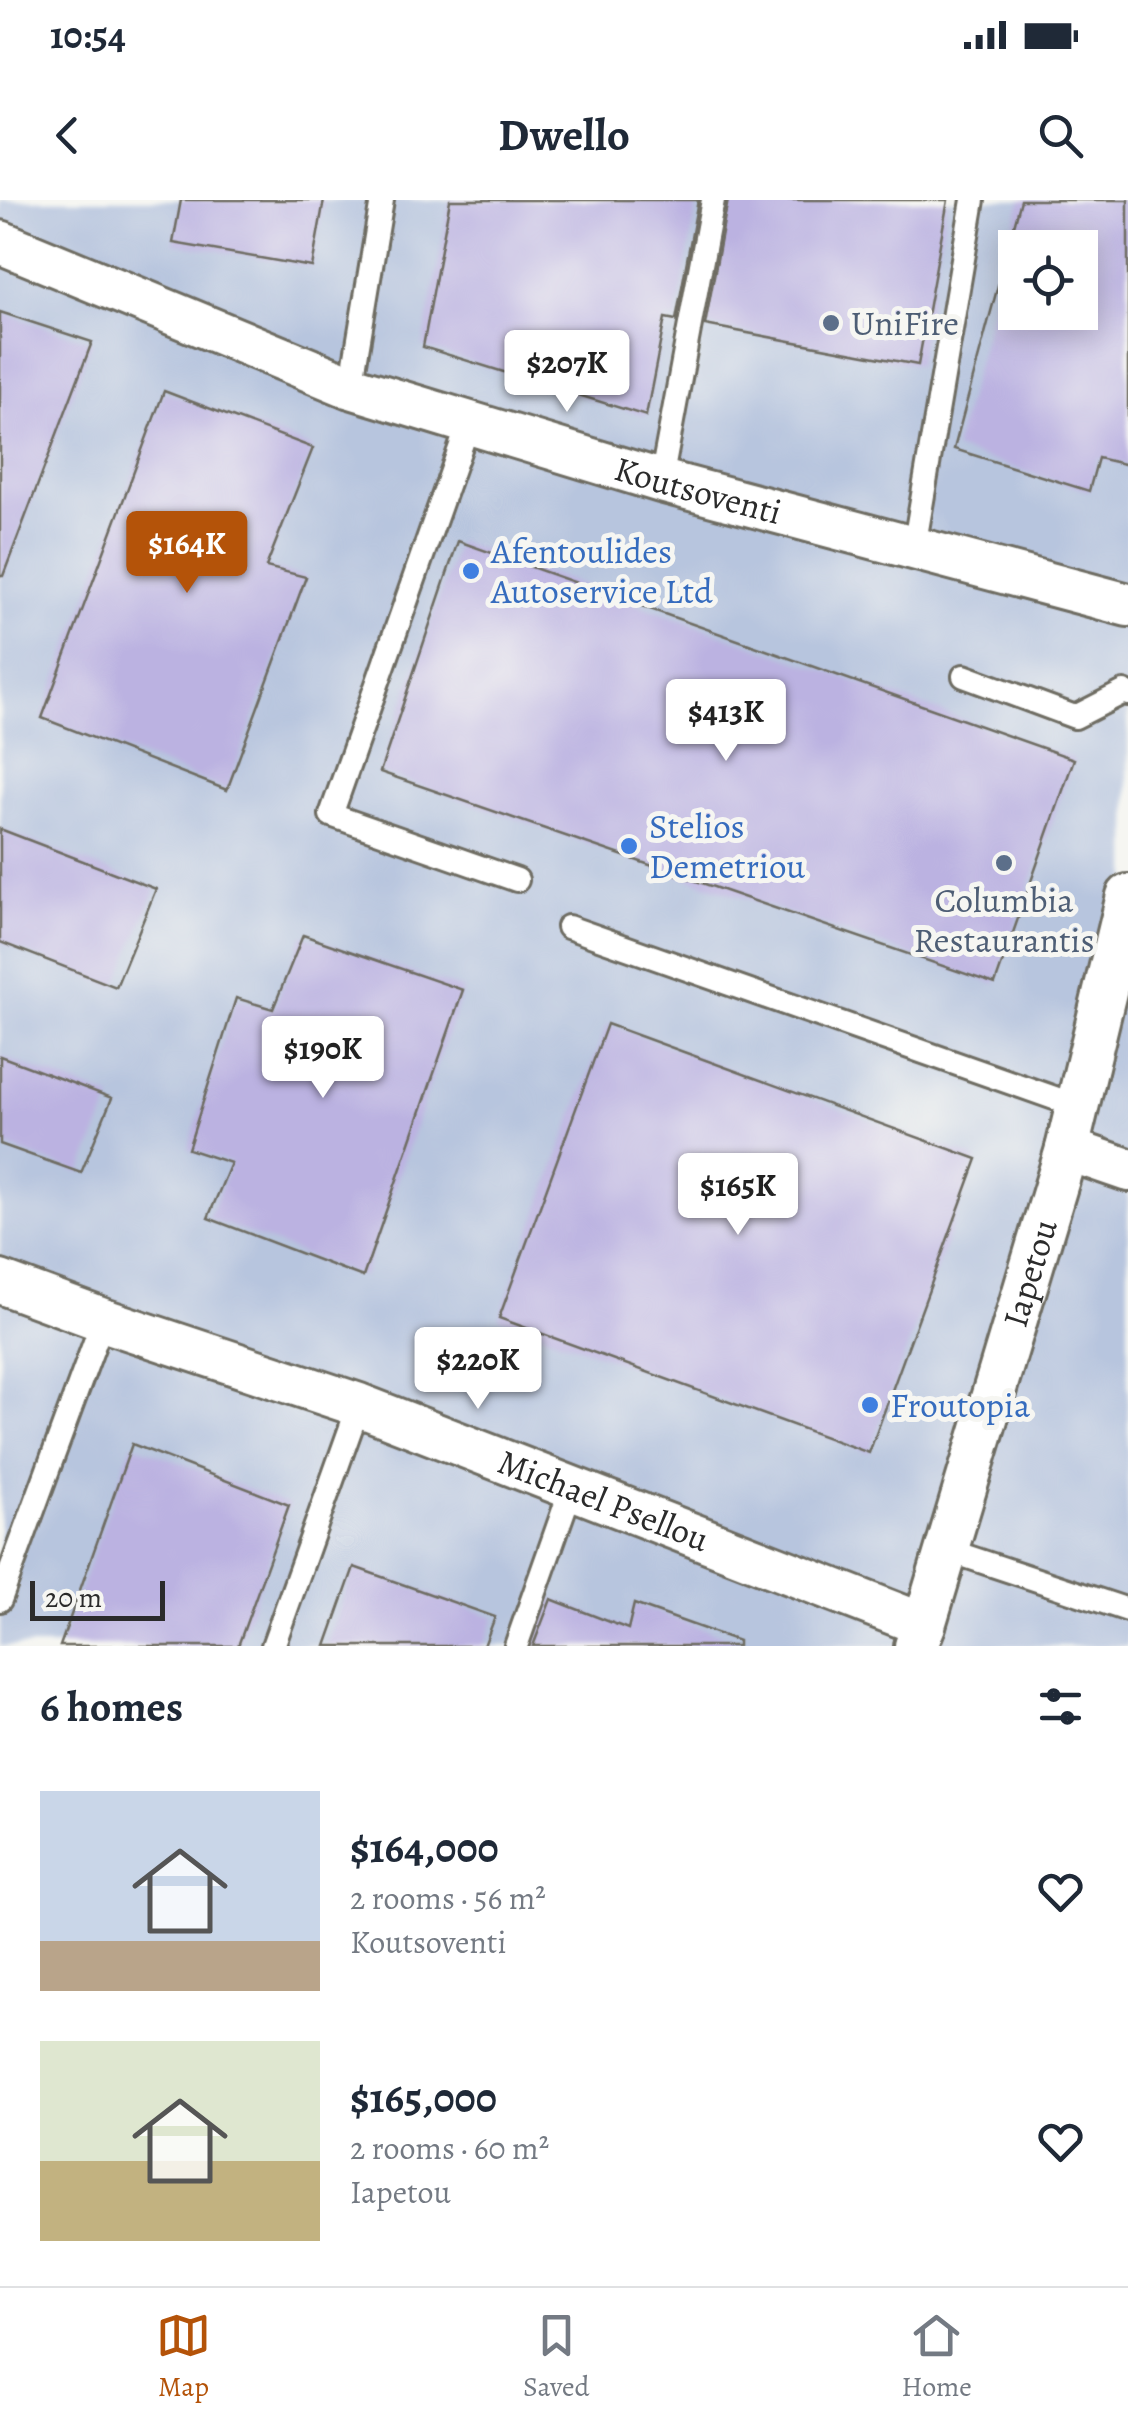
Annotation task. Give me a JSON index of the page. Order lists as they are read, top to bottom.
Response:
{
  "streets": {
    "street": ["Koutsoventi", "Iapetou", "Michael Psellou"]
  },
  "crossings": [
    ["Iapetou", "Michael Psellou"]
  ],
  "places": [
    "UniFire",
    "Afentoulides Autoservice Ltd",
    "Stelios Demetriou",
    "Columbia Restaurantis",
    "Froutopia"
  ],
  "scale_bar": "20 m",
  "page": {
    "status": "10:54",
    "header": "Dwello",
    "price": [
      "$207K",
      "$164K",
      "$413K",
      "$190K",
      "$165K",
      "$220K"
    ],
    "scale": "20 m",
    "heading": "6 homes",
    "list": [
      {
        "name": "$164,000",
        "note": "2 rooms · 56 m² · Koutsoventi"
      },
      {
        "name": "$165,000",
        "note": "2 rooms · 60 m² · Iapetou"
      }
    ],
    "tabs": ["Map", "Saved", "Home"]
  }
}
